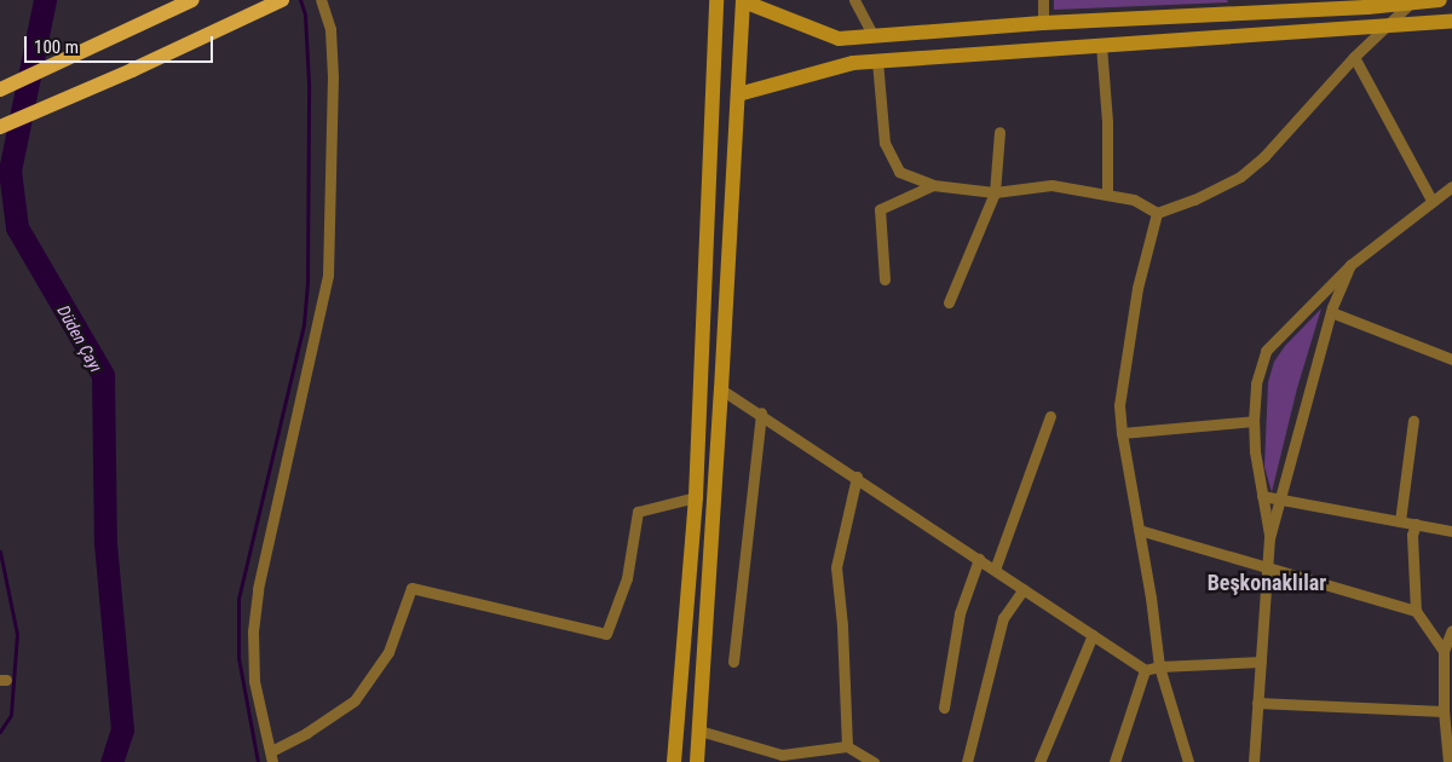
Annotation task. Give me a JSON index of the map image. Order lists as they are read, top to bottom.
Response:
{
  "districts": ["Beşkonaklılar"],
  "water": ["Düden Çayı"],
  "scale_bar": "100 m"
}
